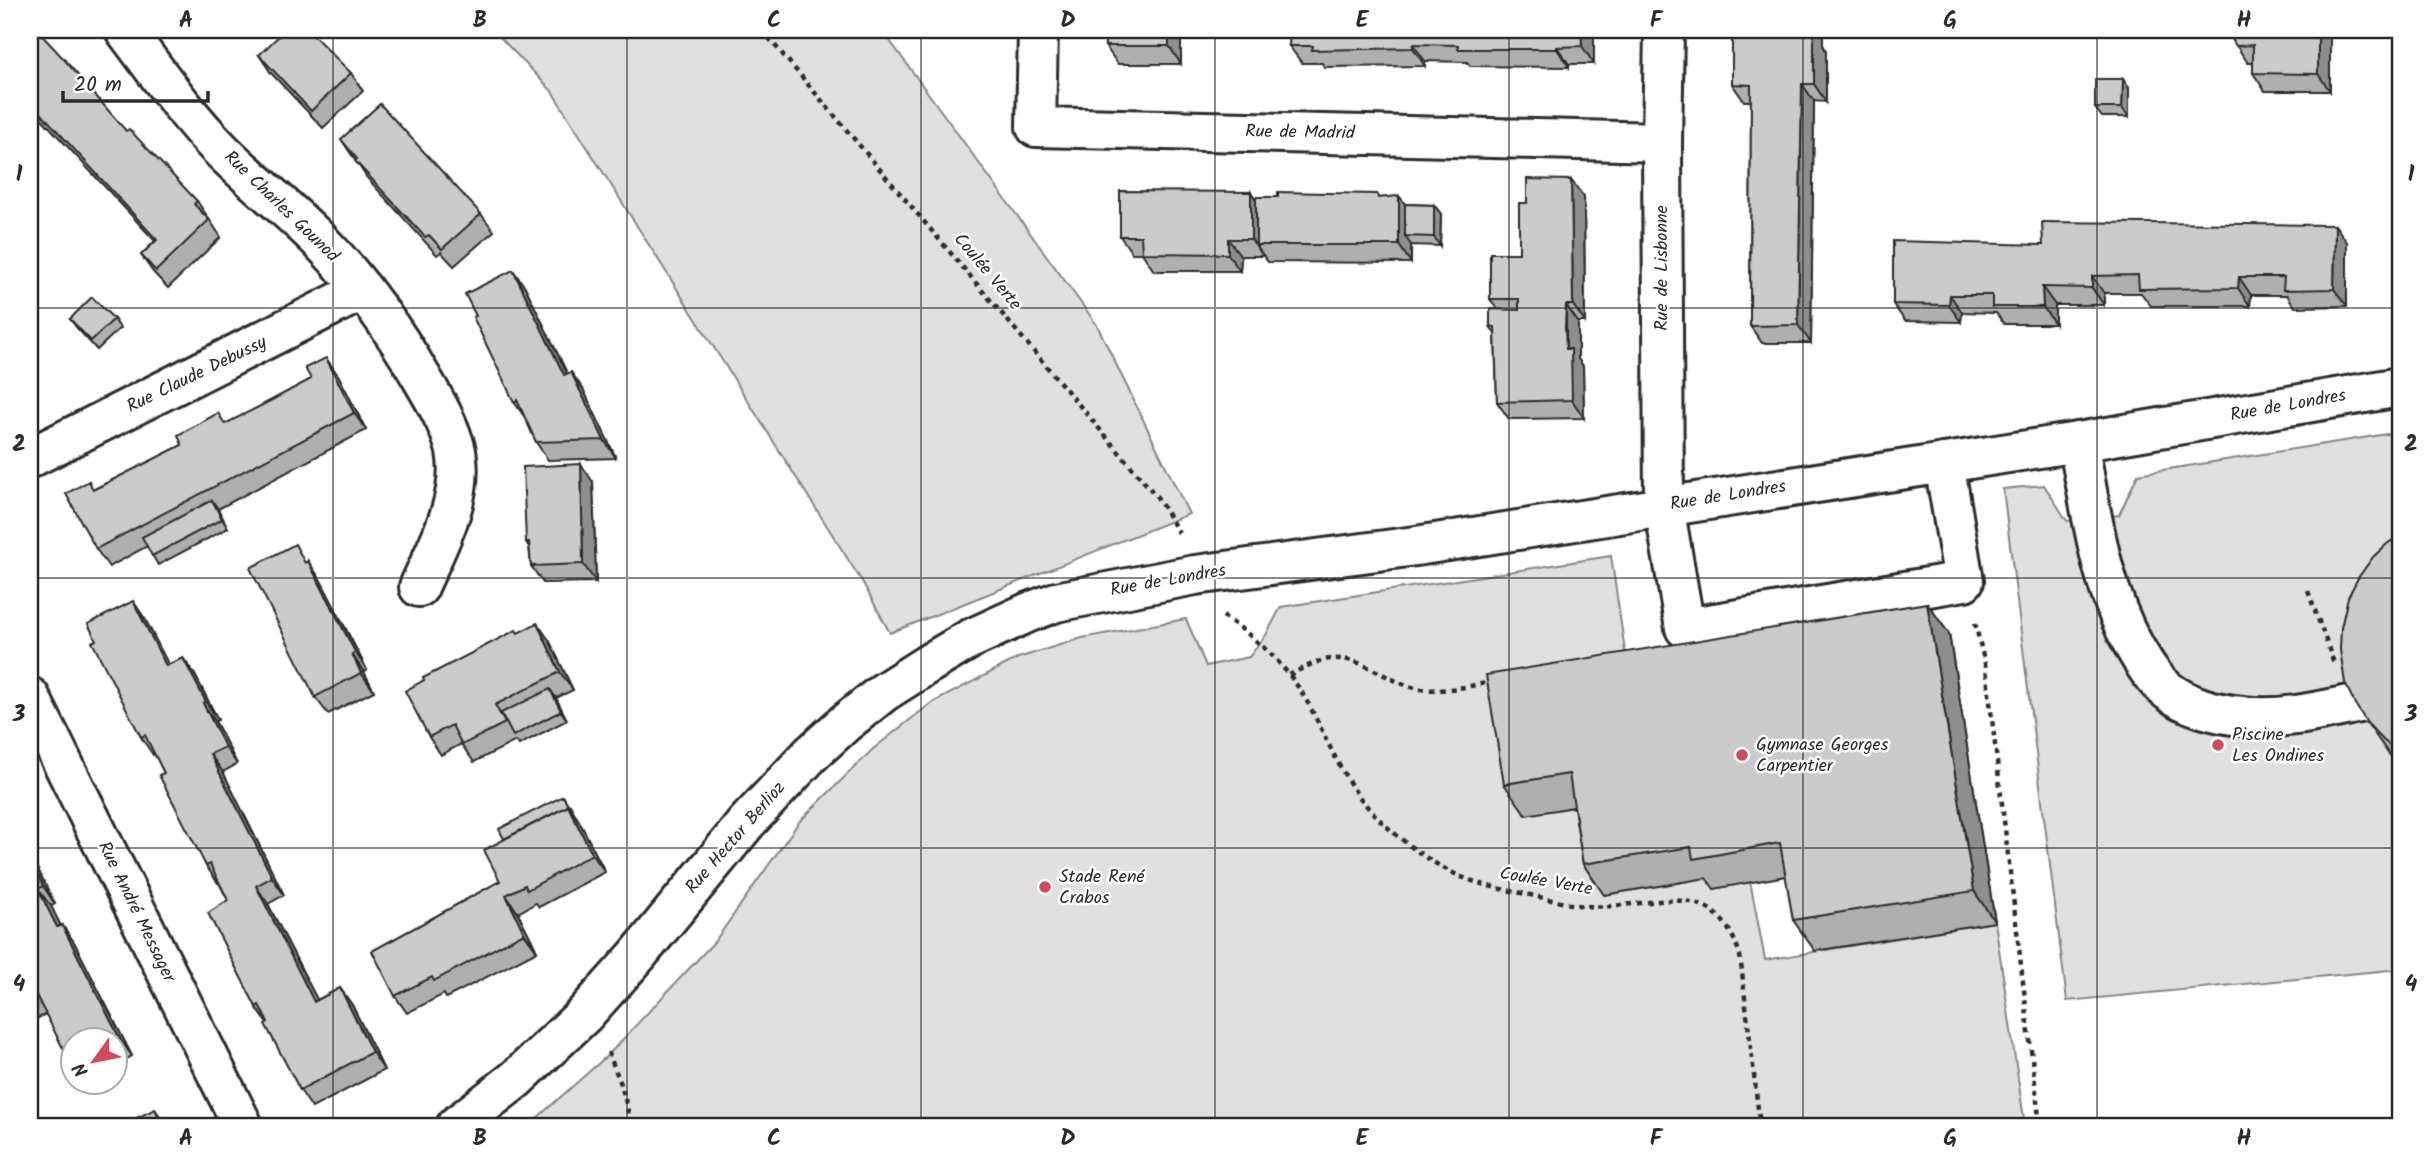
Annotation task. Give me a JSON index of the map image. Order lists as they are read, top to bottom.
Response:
{
  "streets": {
    "street": [
      "Rue de Madrid",
      "Rue Charles Gounod",
      "Rue de Lisbonne",
      "Rue Claude Debussy",
      "Rue de Londres",
      "Rue Hector Berlioz",
      "Rue André Messager"
    ],
    "path": ["Coulée Verte"]
  },
  "crossings": [
    ["Rue de Madrid", "Rue de Lisbonne"],
    ["Rue Charles Gounod", "Rue Claude Debussy"],
    ["Rue de Lisbonne", "Rue de Londres"],
    ["Rue de Londres", "Rue Hector Berlioz"]
  ],
  "places": ["Piscine Les Ondines", "Gymnase Georges Carpentier", "Stade René Crabos"],
  "scale_bar": "20 m",
  "north": "bottom left",
  "grid": {
    "columns": [
      "A",
      "B",
      "C",
      "D",
      "E",
      "F",
      "G",
      "H"
    ],
    "rows": [
      "1",
      "2",
      "3",
      "4"
    ]
  }
}
